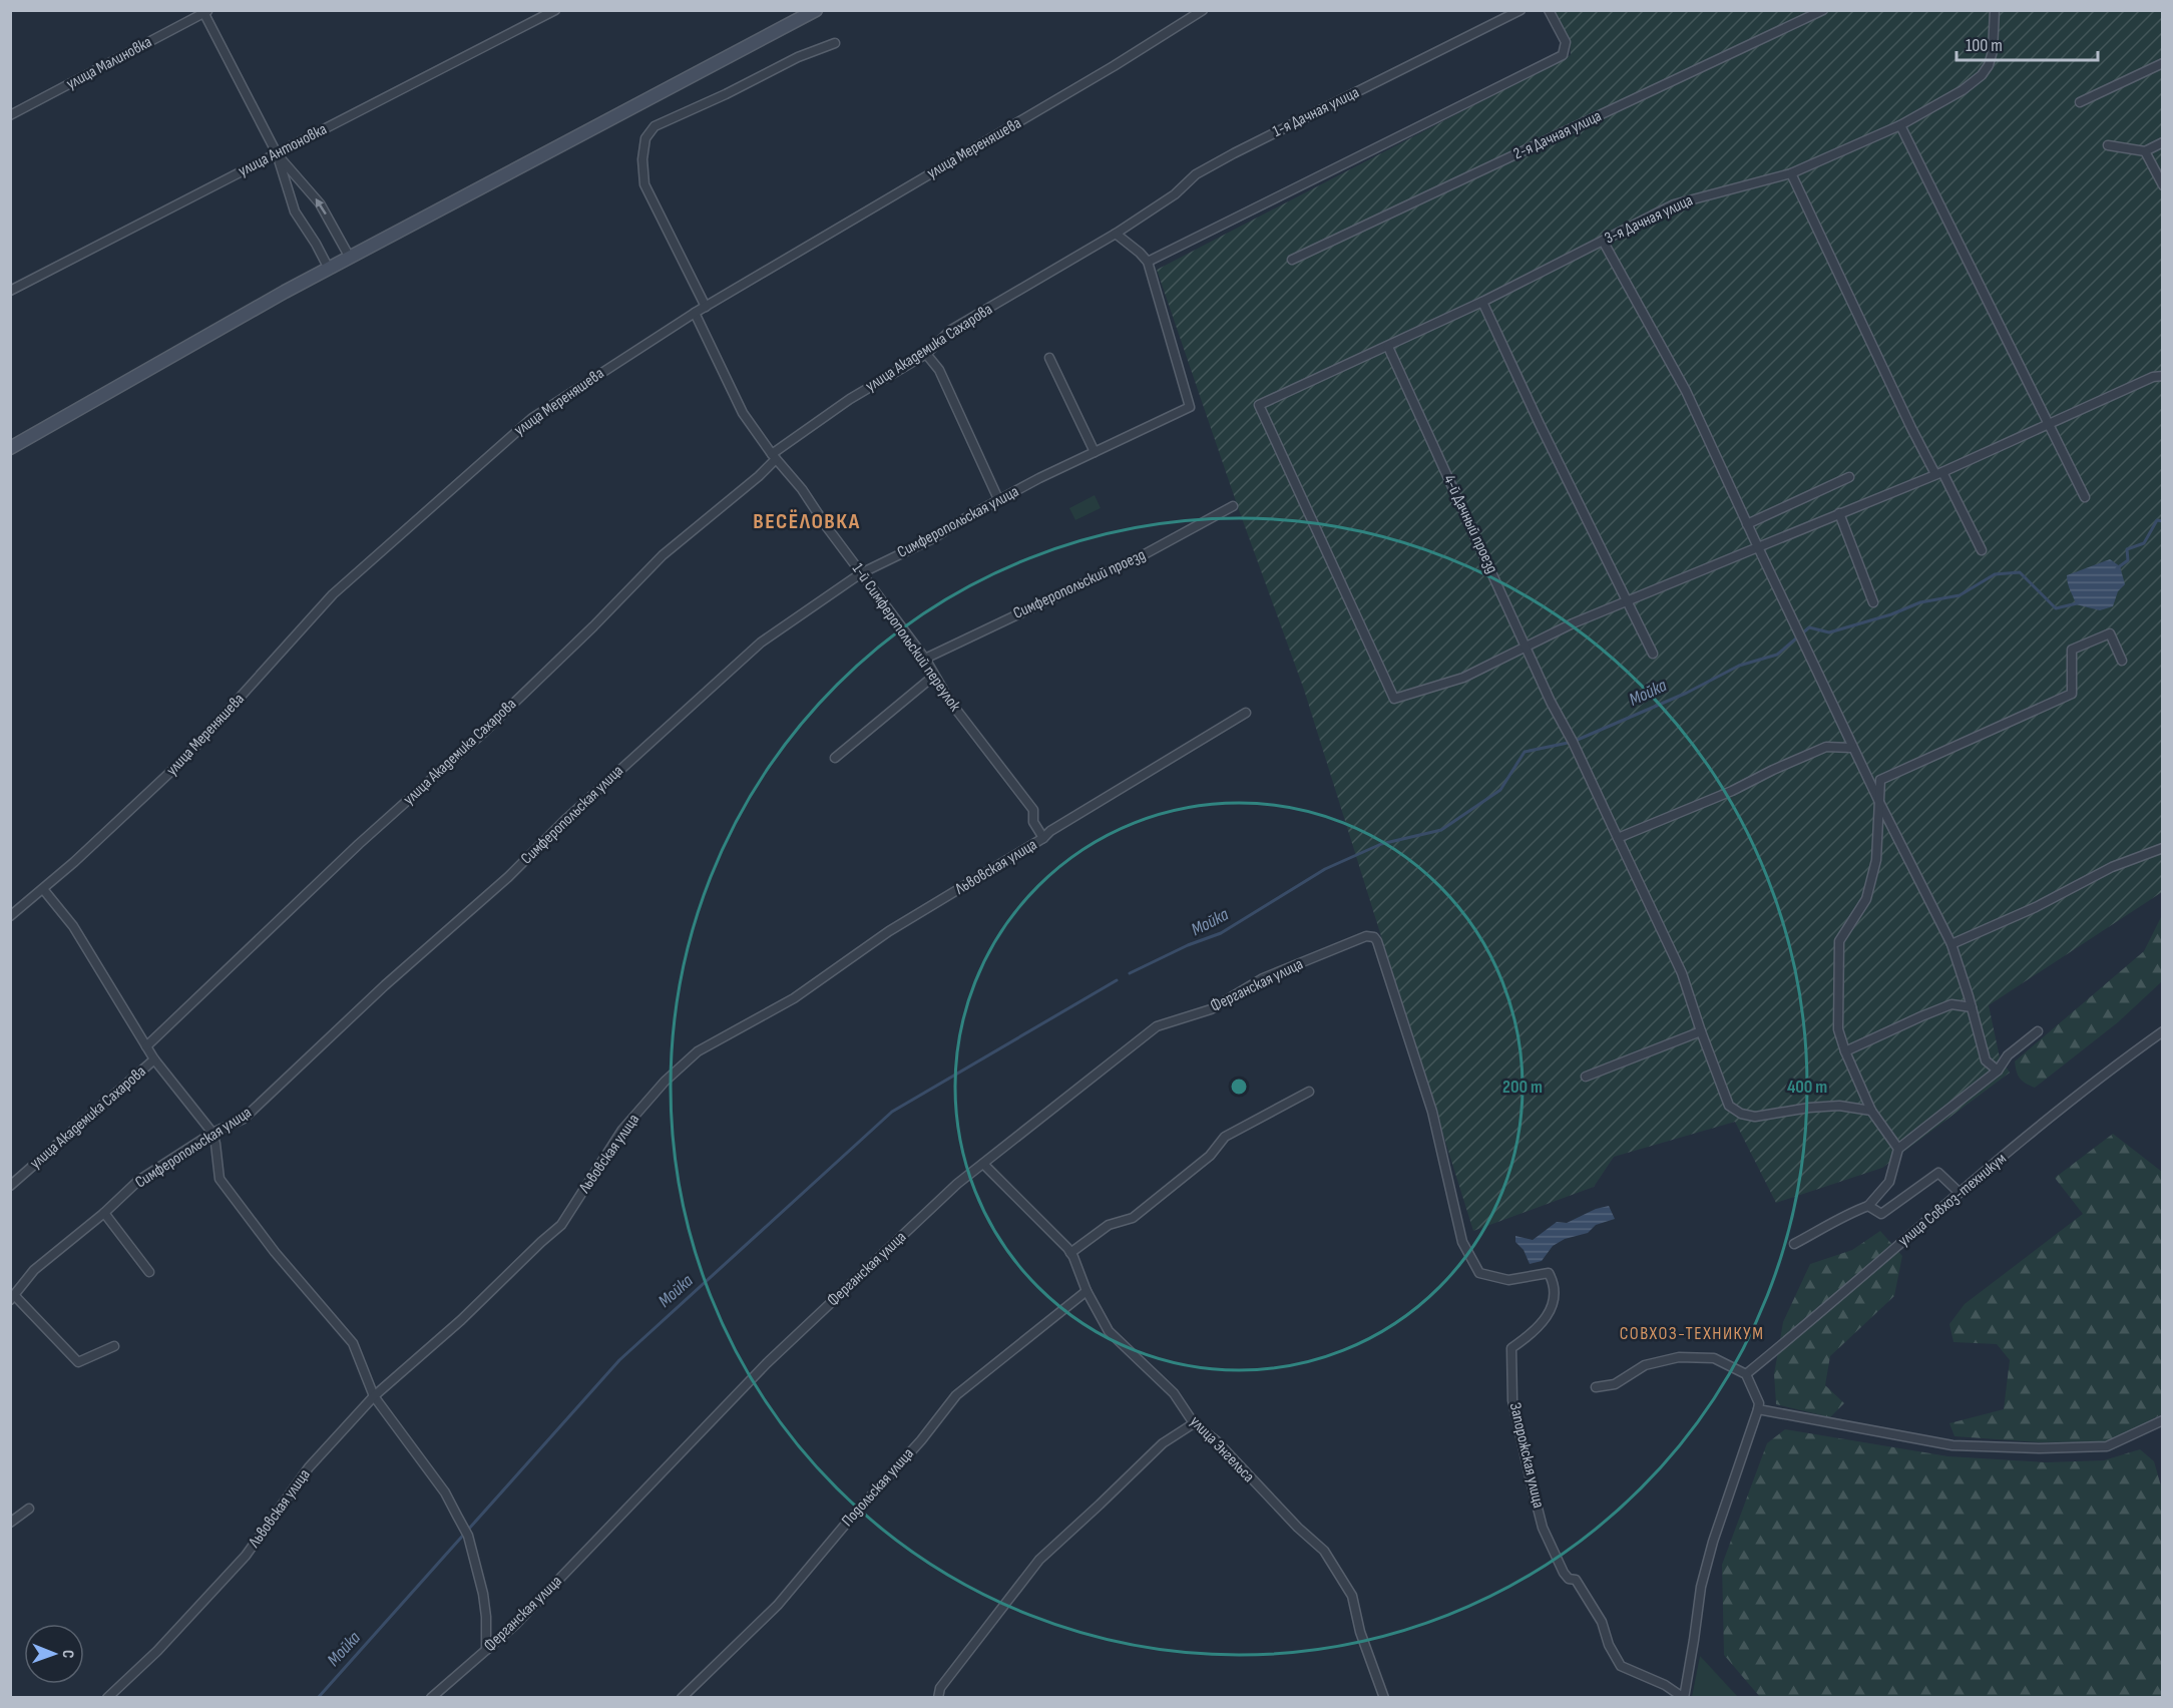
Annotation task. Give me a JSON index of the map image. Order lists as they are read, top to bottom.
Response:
{
  "streets": {
    "street": [
      "улица Малиновка",
      "1-я Дачная улица",
      "2-я Дачная улица",
      "улица Мереняшева",
      "улица Антоновка",
      "3-я Дачная улица",
      "улица Академика Сахарова",
      "Симферопольская улица",
      "4-й Дачный проезд",
      "Симферопольский проезд",
      "1-й Симферопольский переулок",
      "Львовская улица",
      "Ферганская улица",
      "улица Совхоз-техникум",
      "улица Энгельса",
      "Запорожская улица",
      "Подольская улица"
    ]
  },
  "crossings": [
    ["1-я Дачная улица", "улица Академика Сахарова"],
    ["улица Мереняшева", "улица Академика Сахарова"],
    ["улица Мереняшева", "1-й Симферопольский переулок"],
    ["3-я Дачная улица", "4-й Дачный проезд"],
    ["улица Академика Сахарова", "1-й Симферопольский переулок"],
    ["Симферопольская улица", "1-й Симферопольский переулок"],
    ["Симферопольский проезд", "1-й Симферопольский переулок"],
    ["1-й Симферопольский переулок", "Львовская улица"],
    ["Ферганская улица", "улица Энгельса"],
    ["Ферганская улица", "Запорожская улица"],
    ["улица Энгельса", "Подольская улица"]
  ],
  "districts": ["ВЕСЁЛОВКА", "СОВХОЗ-ТЕХНИКУМ"],
  "water": ["Мойка"],
  "scale_bar": "100 m",
  "north": "right",
  "rings": ["200 m", "400 m"]
}
